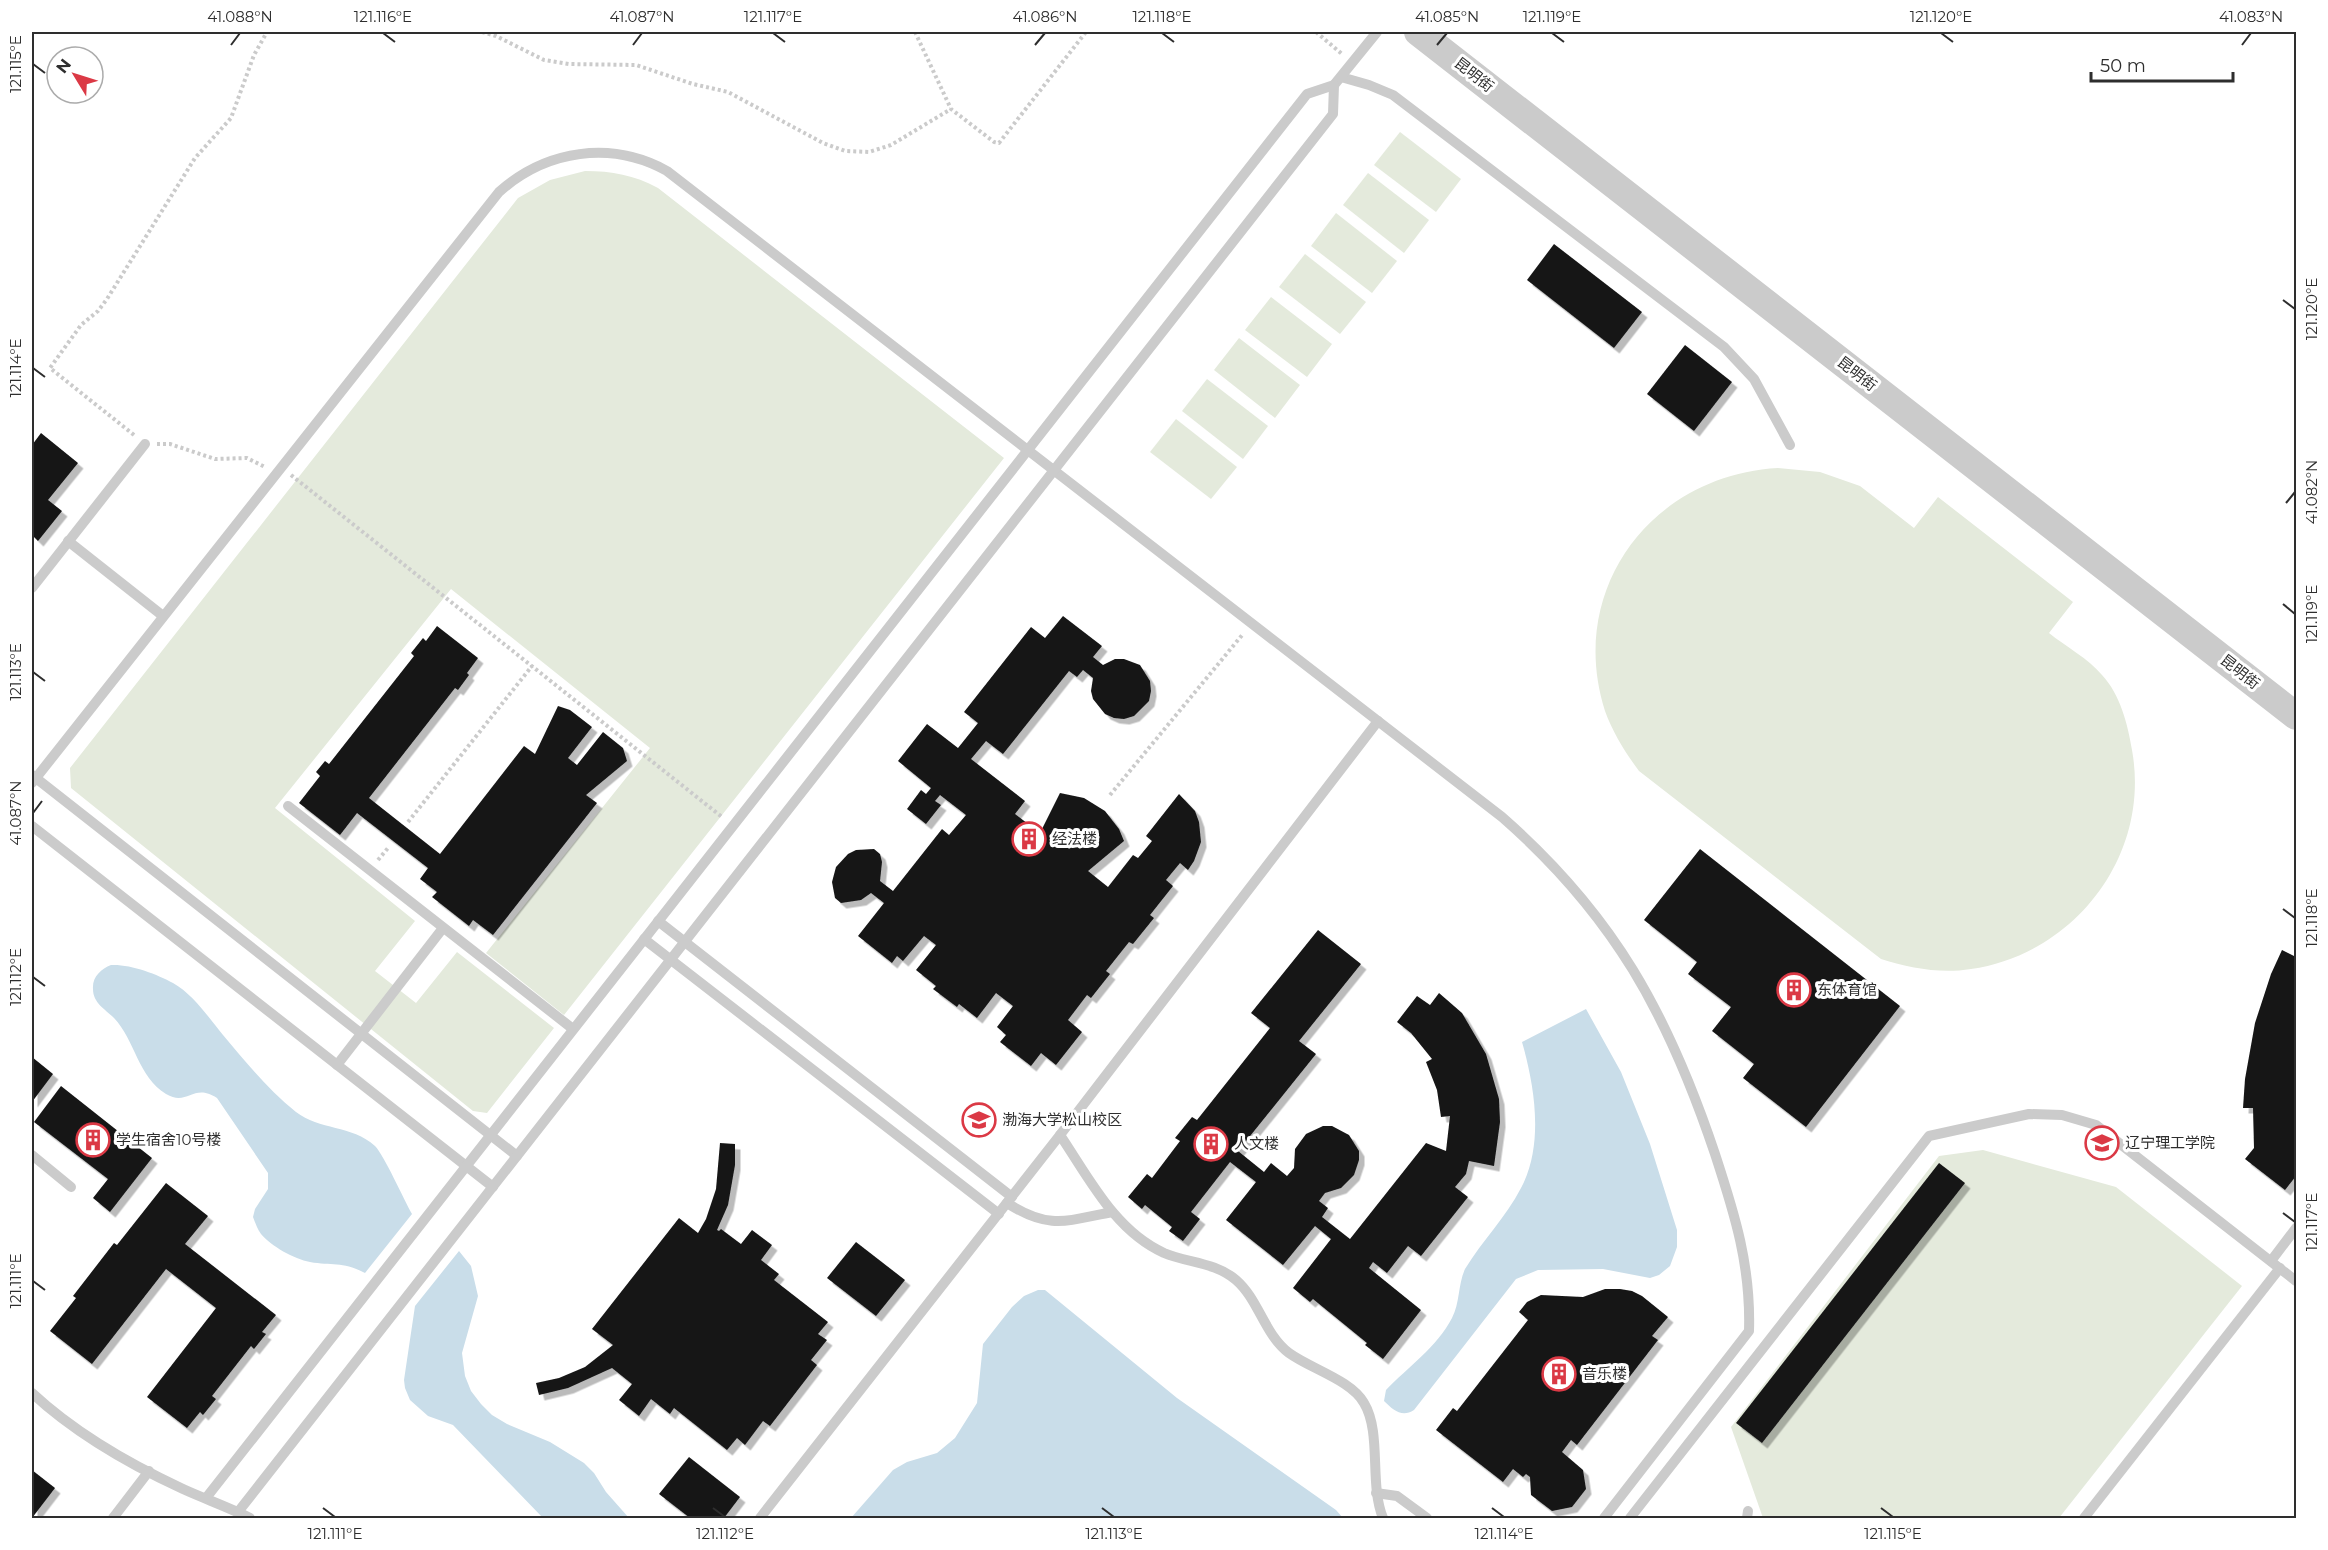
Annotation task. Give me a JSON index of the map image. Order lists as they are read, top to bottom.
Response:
{
  "streets": {
    "street": ["昆明街"]
  },
  "places": {
    "building": [
      "经法楼",
      "东体育馆",
      "学生宿舍10号楼",
      "人文楼",
      "音乐楼"
    ],
    "school or university": ["渤海大学松山校区", "辽宁理工学院"]
  },
  "scale_bar": "50 m",
  "north": "top left",
  "coordinates": [
    "41.088°N",
    "121.116°E",
    "41.087°N",
    "121.117°E",
    "41.086°N",
    "121.118°E",
    "41.085°N",
    "121.119°E",
    "121.120°E",
    "41.083°N",
    "121.115°E",
    "121.114°E",
    "41.082°N",
    "121.113°E",
    "121.112°E",
    "121.111°E"
  ]
}
